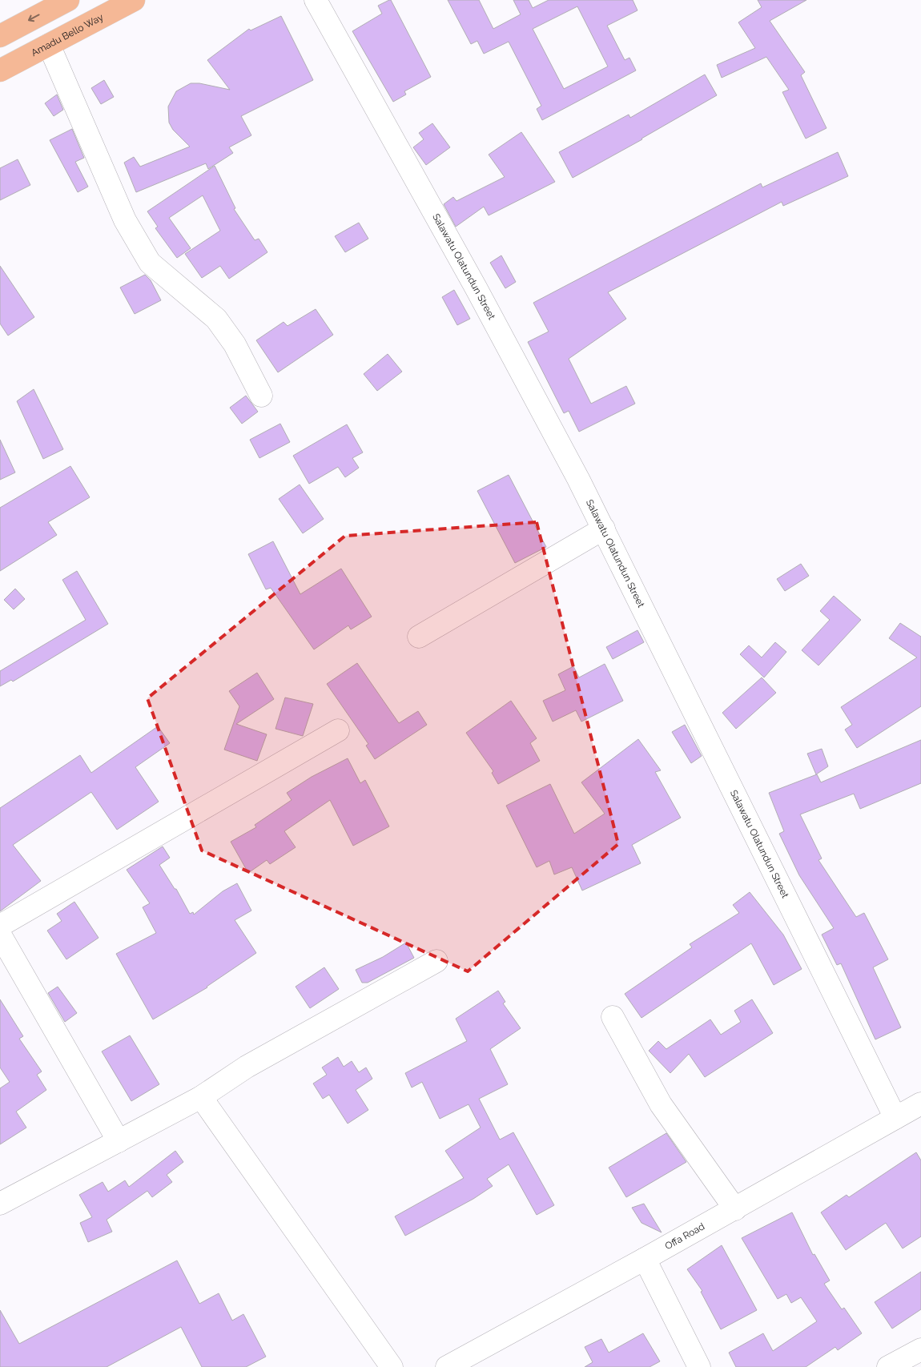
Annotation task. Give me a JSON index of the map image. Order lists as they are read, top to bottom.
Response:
{
  "streets": {
    "main road": ["Amadu Bello Way"],
    "street": ["Salawatu Olatundun Street", "Offa Road"]
  },
  "crossings": [
    ["Salawatu Olatundun Street", "Offa Road"]
  ]
}
